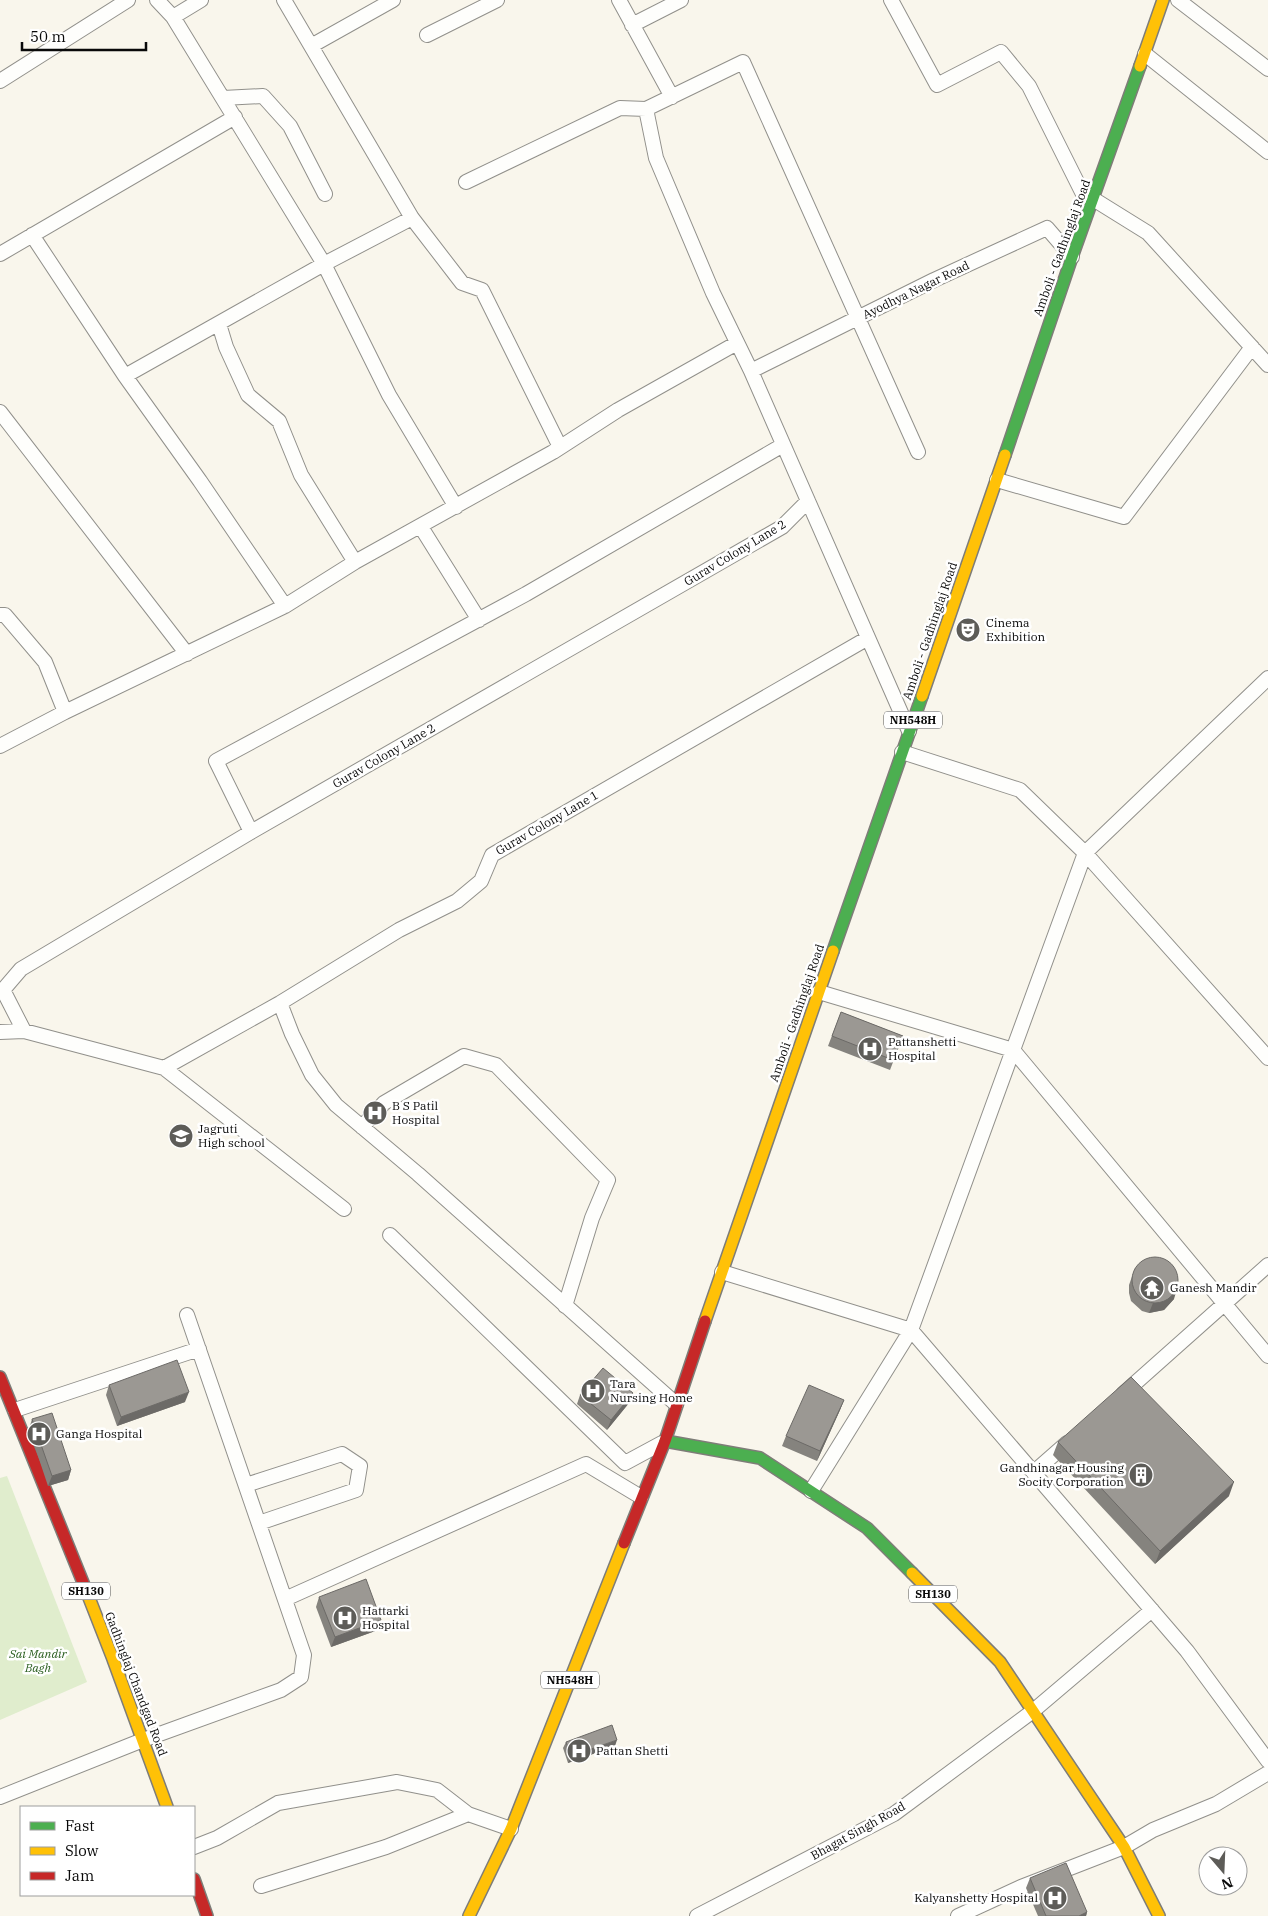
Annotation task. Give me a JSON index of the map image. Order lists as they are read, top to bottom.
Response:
{
  "streets": {
    "main road": [
      "Amboli - Gadhinglaj Road",
      "NH548H",
      "SH130",
      "Gadhinglaj Chandgad Road"
    ],
    "street": [
      "Ayodhya Nagar Road",
      "Gurav Colony Lane 2",
      "Gurav Colony Lane 1",
      "Bhagat Singh Road"
    ]
  },
  "crossings": [
    ["Amboli - Gadhinglaj Road", "Ayodhya Nagar Road"],
    ["Amboli - Gadhinglaj Road", "NH548H"],
    ["Amboli - Gadhinglaj Road", "SH130"],
    ["NH548H", "SH130"],
    ["SH130", "Bhagat Singh Road"]
  ],
  "parks": ["Sai Mandir Bagh"],
  "places": {
    "theatre": ["Cinema Exhibition"],
    "hospital": [
      "Pattanshetti Hospital",
      "B S Patil Hospital",
      "Tara Nursing Home",
      "Ganga Hospital",
      "Hattarki Hospital",
      "Pattan Shetti",
      "Kalyanshetty Hospital"
    ],
    "school or university": ["Jagruti High school"],
    "temple": ["Ganesh Mandir"],
    "building": ["Gandhinagar Housing Socity Corporation"]
  },
  "legend": ["Fast", "Slow", "Jam"],
  "scale_bar": "50 m",
  "north": "bottom"
}
